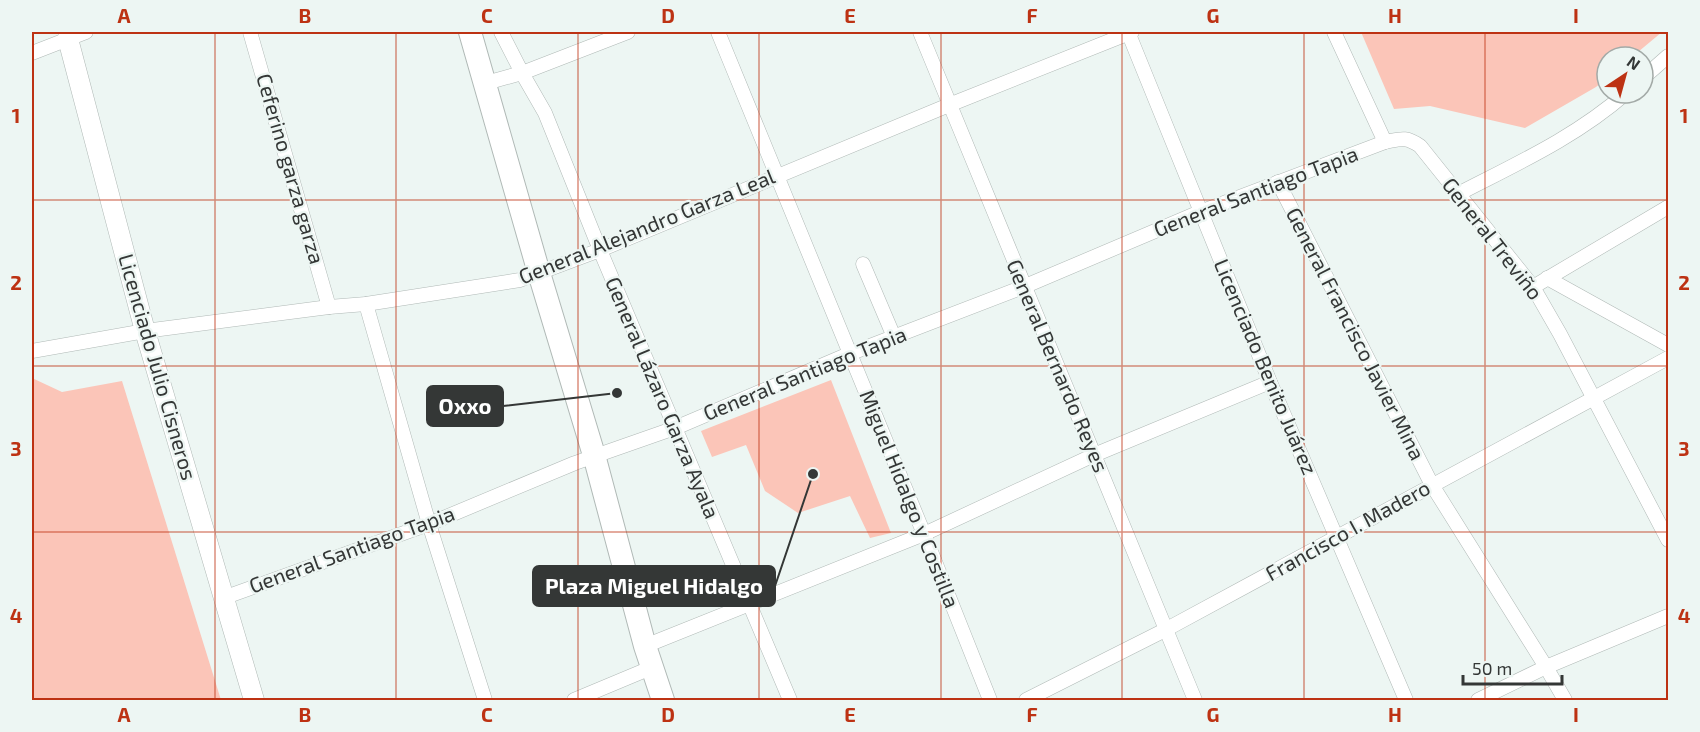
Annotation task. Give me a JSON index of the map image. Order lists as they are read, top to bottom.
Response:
{
  "streets": {
    "street": [
      "Ceferino garza garza",
      "General Santiago Tapia",
      "General Alejandro Garza Leal",
      "General Treviño",
      "General Francisco Javier Mina",
      "General Bernardo Reyes",
      "Licenciado Julio Cisneros",
      "Licenciado Benito Juárez",
      "General Lázaro Garza Ayala",
      "Miguel Hidalgo y Costilla",
      "Francisco I. Madero"
    ]
  },
  "crossings": [
    ["Ceferino garza garza", "General Alejandro Garza Leal"],
    ["General Santiago Tapia", "General Treviño"],
    ["General Santiago Tapia", "General Francisco Javier Mina"],
    ["General Santiago Tapia", "General Bernardo Reyes"],
    ["General Santiago Tapia", "Licenciado Julio Cisneros"],
    ["General Santiago Tapia", "Licenciado Benito Juárez"],
    ["General Santiago Tapia", "General Lázaro Garza Ayala"],
    ["General Santiago Tapia", "Miguel Hidalgo y Costilla"],
    ["General Alejandro Garza Leal", "General Bernardo Reyes"],
    ["General Alejandro Garza Leal", "Licenciado Julio Cisneros"],
    ["General Alejandro Garza Leal", "Licenciado Benito Juárez"],
    ["General Alejandro Garza Leal", "General Lázaro Garza Ayala"],
    ["General Alejandro Garza Leal", "Miguel Hidalgo y Costilla"],
    ["General Treviño", "Francisco I. Madero"],
    ["General Francisco Javier Mina", "Francisco I. Madero"],
    ["General Bernardo Reyes", "Francisco I. Madero"],
    ["Licenciado Benito Juárez", "Francisco I. Madero"]
  ],
  "places": ["Oxxo", "Plaza Miguel Hidalgo"],
  "scale_bar": "50 m",
  "north": "top right",
  "grid": {
    "columns": [
      "A",
      "B",
      "C",
      "D",
      "E",
      "F",
      "G",
      "H",
      "I"
    ],
    "rows": [
      "1",
      "2",
      "3",
      "4"
    ]
  }
}
